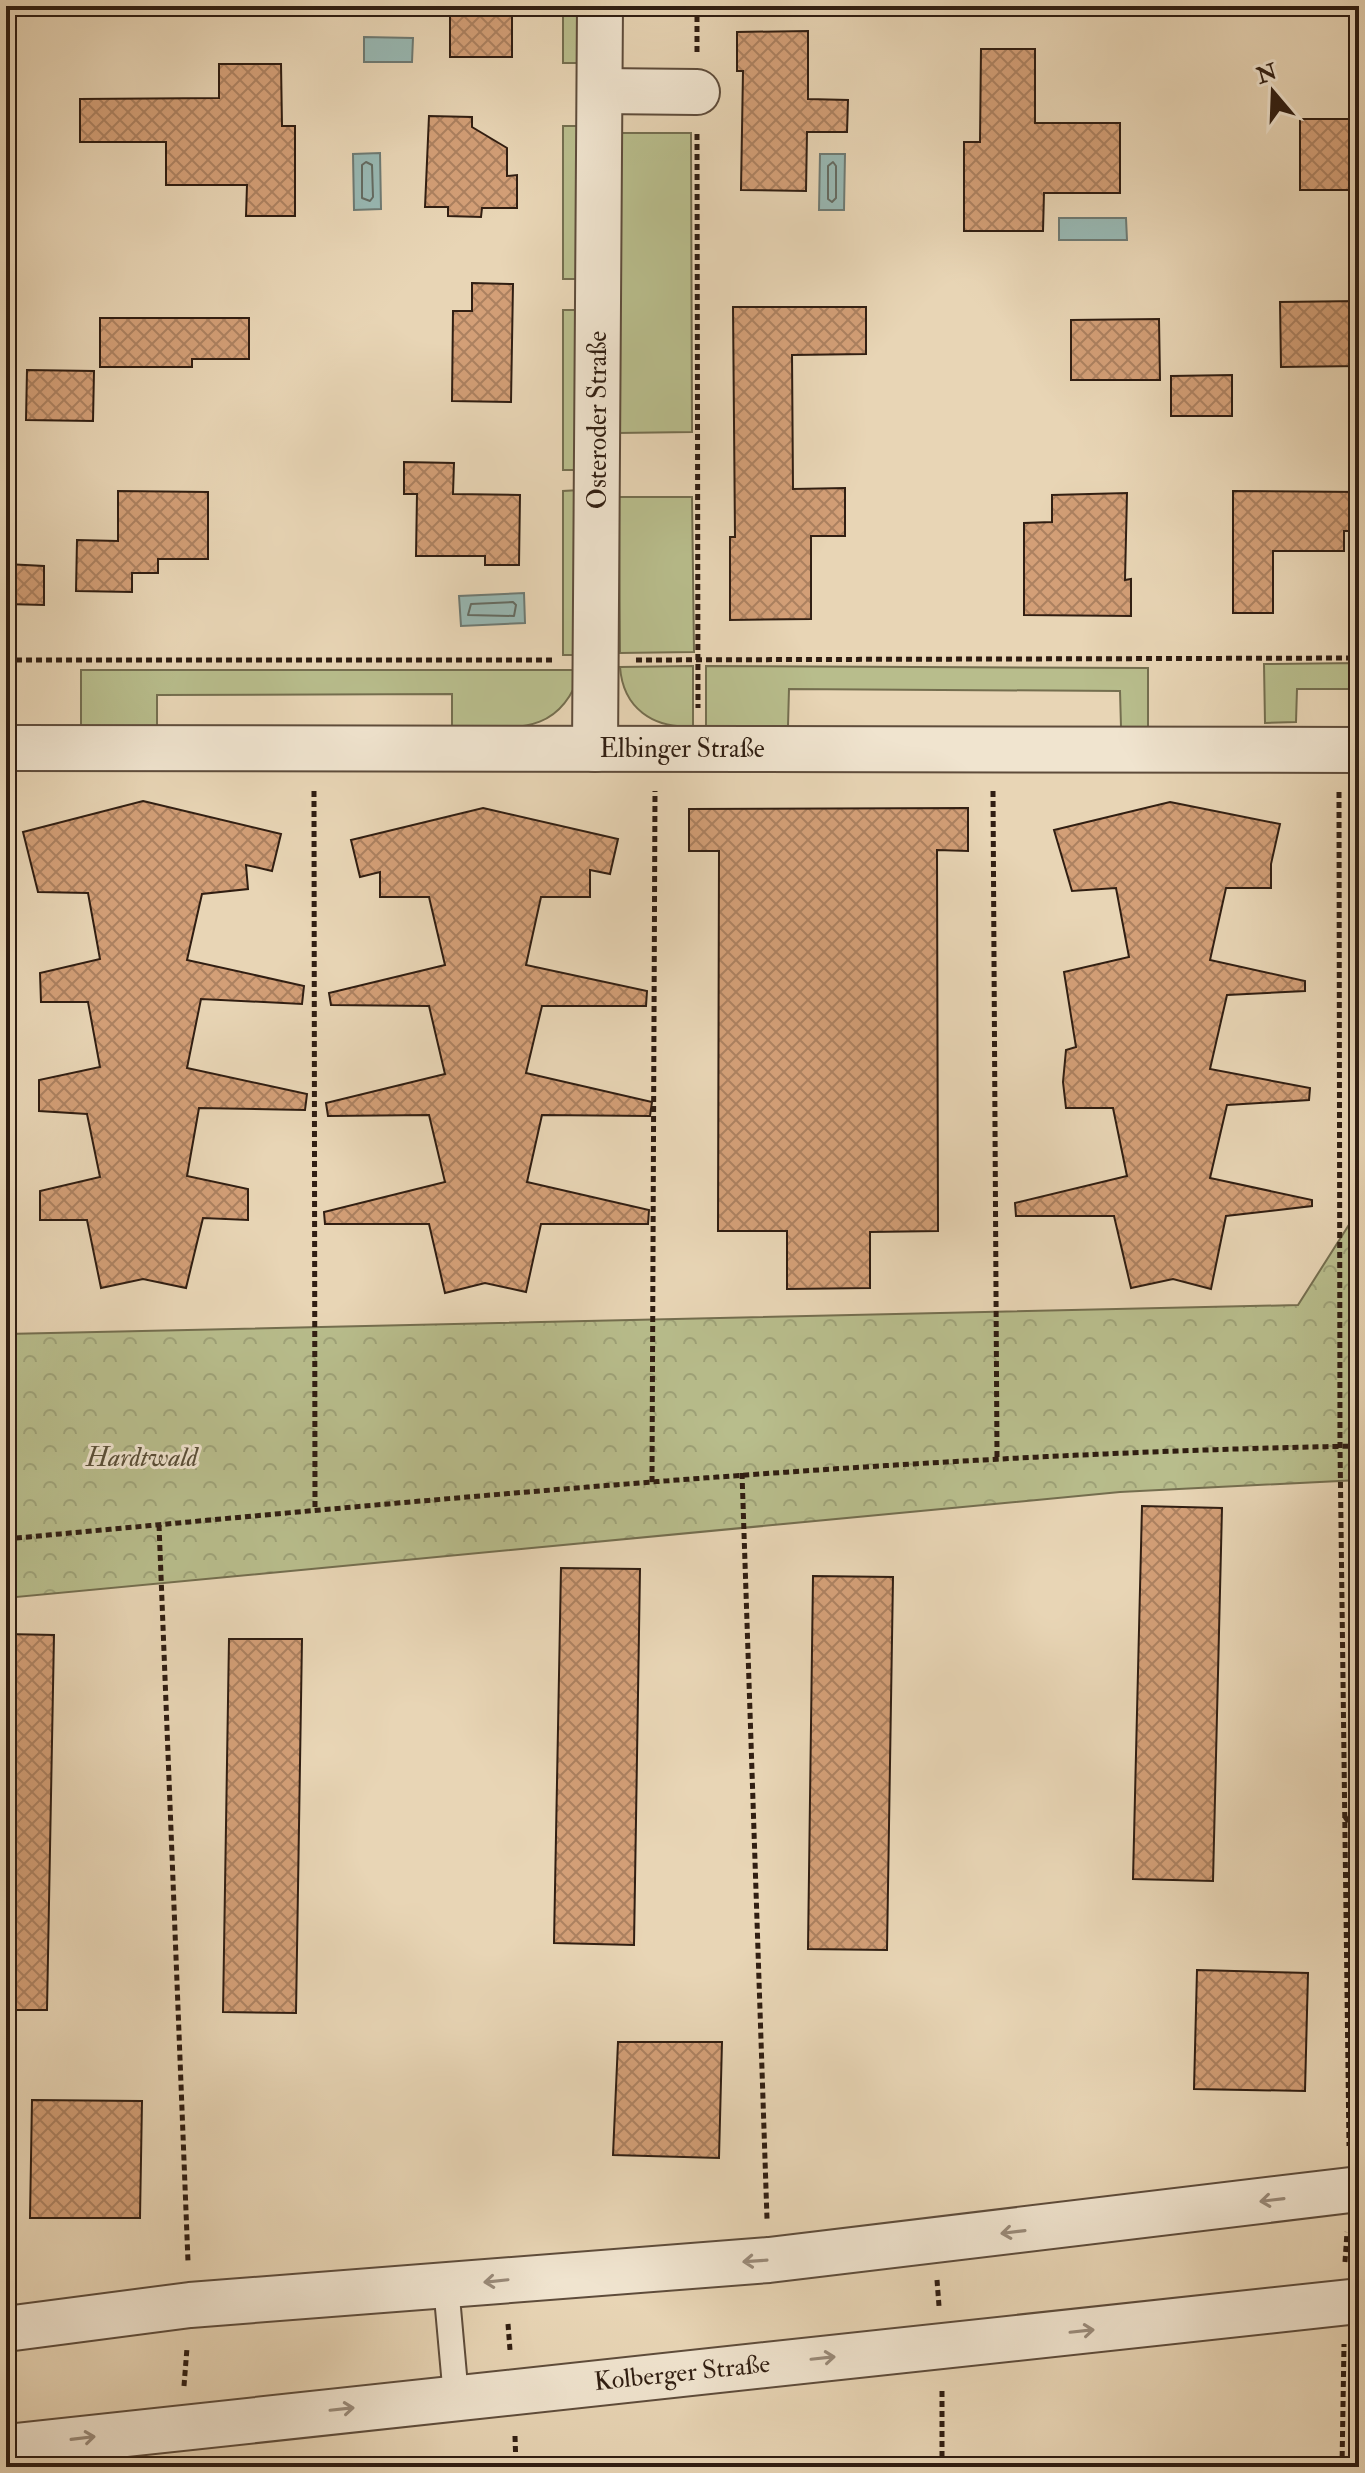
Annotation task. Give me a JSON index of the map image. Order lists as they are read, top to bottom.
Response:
{
  "streets": {
    "street": ["Osteroder Straße", "Elbinger Straße", "Kolberger Straße"]
  },
  "crossings": [
    ["Osteroder Straße", "Elbinger Straße"]
  ],
  "parks": ["Hardtwald"],
  "north": "top"
}
